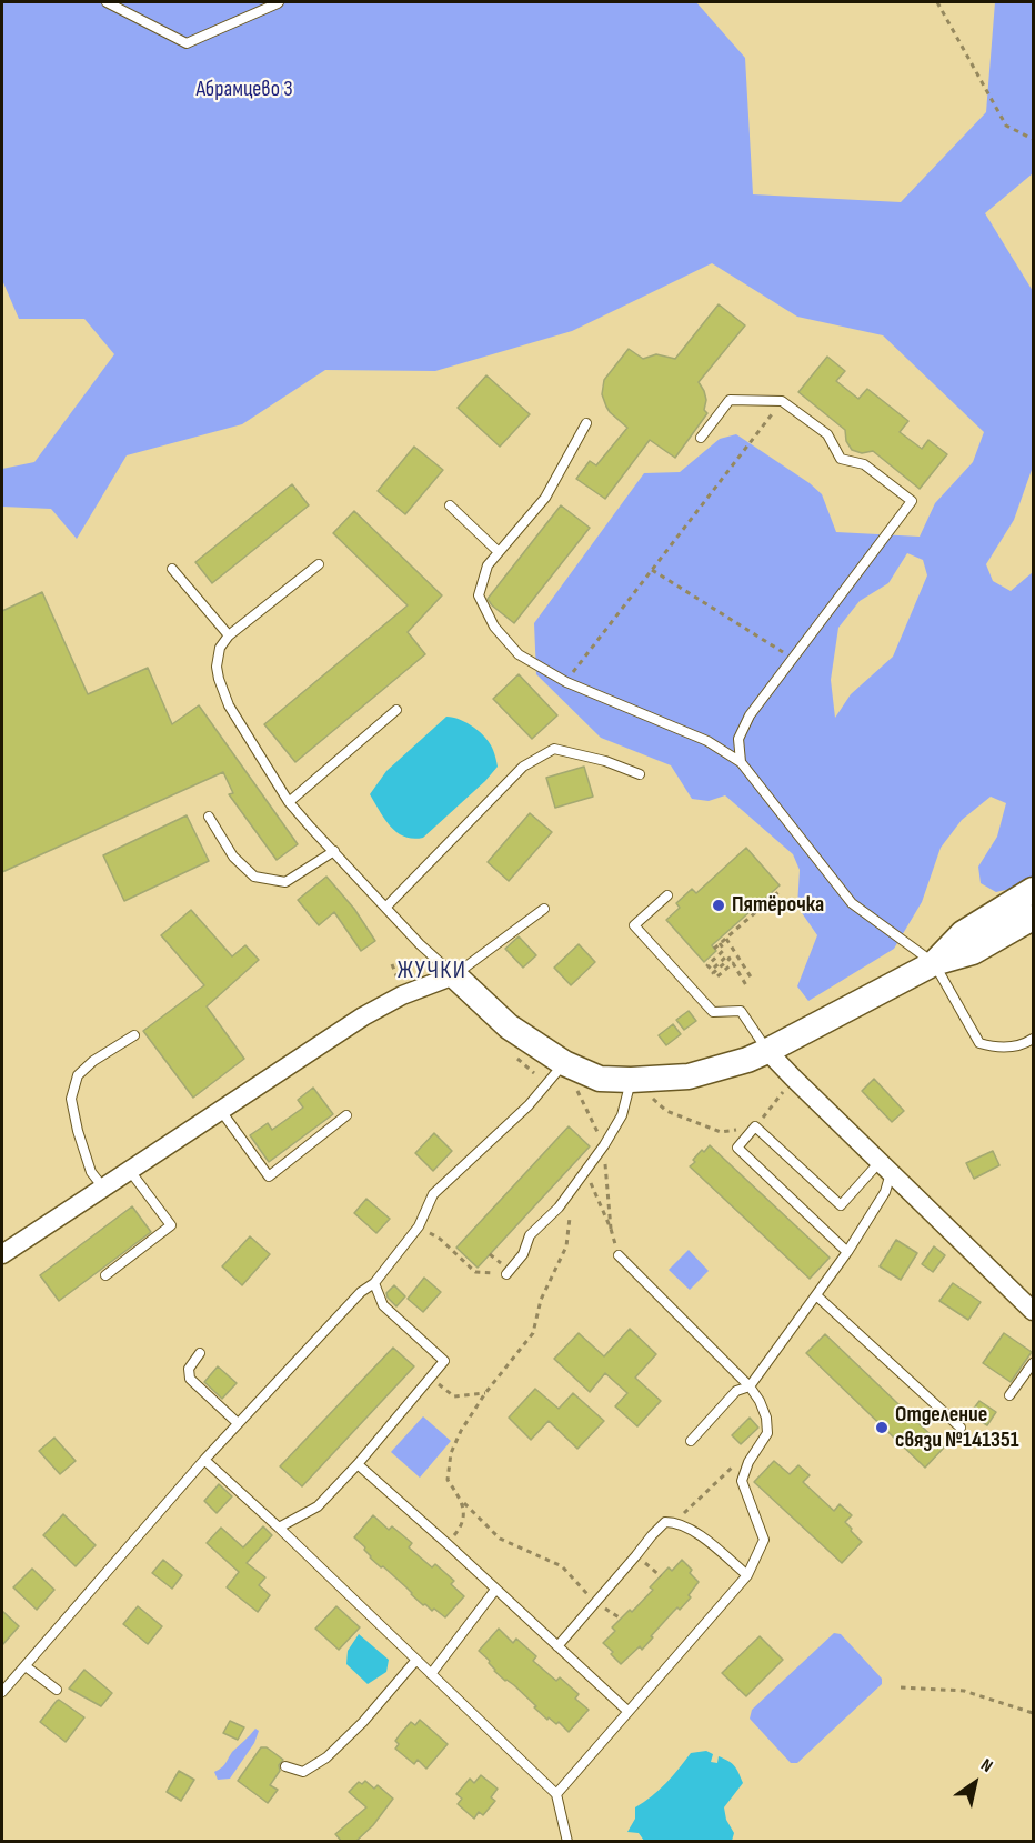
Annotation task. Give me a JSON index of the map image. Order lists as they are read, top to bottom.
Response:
{
  "districts": ["ЖУЧКИ"],
  "parks": ["Абрамцево 3"],
  "places": ["Пятёрочка", "Отделение связи №141351"],
  "north": "top right"
}
